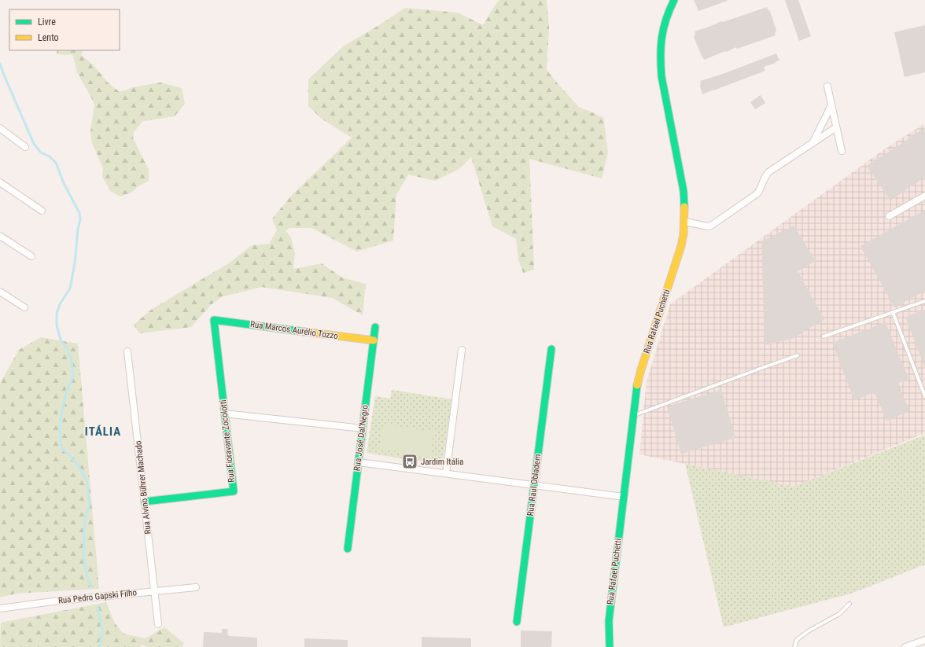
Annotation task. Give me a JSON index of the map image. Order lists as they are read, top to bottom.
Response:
{
  "streets": {
    "street": [
      "Rua Rafael Puchetti",
      "Rua Marcos Aurélio Tozzo",
      "Rua José Dal'Negro",
      "Rua Fioravante Zocolotti",
      "Rua Raul Obladem",
      "Rua Alvino Bührer Machado",
      "Rua Pedro Gapski Filho"
    ]
  },
  "crossings": [
    ["Rua Marcos Aurélio Tozzo", "Rua José Dal'Negro"],
    ["Rua Marcos Aurélio Tozzo", "Rua Fioravante Zocolotti"],
    ["Rua Fioravante Zocolotti", "Rua Alvino Bührer Machado"],
    ["Rua Alvino Bührer Machado", "Rua Pedro Gapski Filho"]
  ],
  "districts": ["ITÁLIA"],
  "places": {
    "bus stop": ["Jardim Itália"]
  },
  "legend": ["Livre", "Lento"]
}
